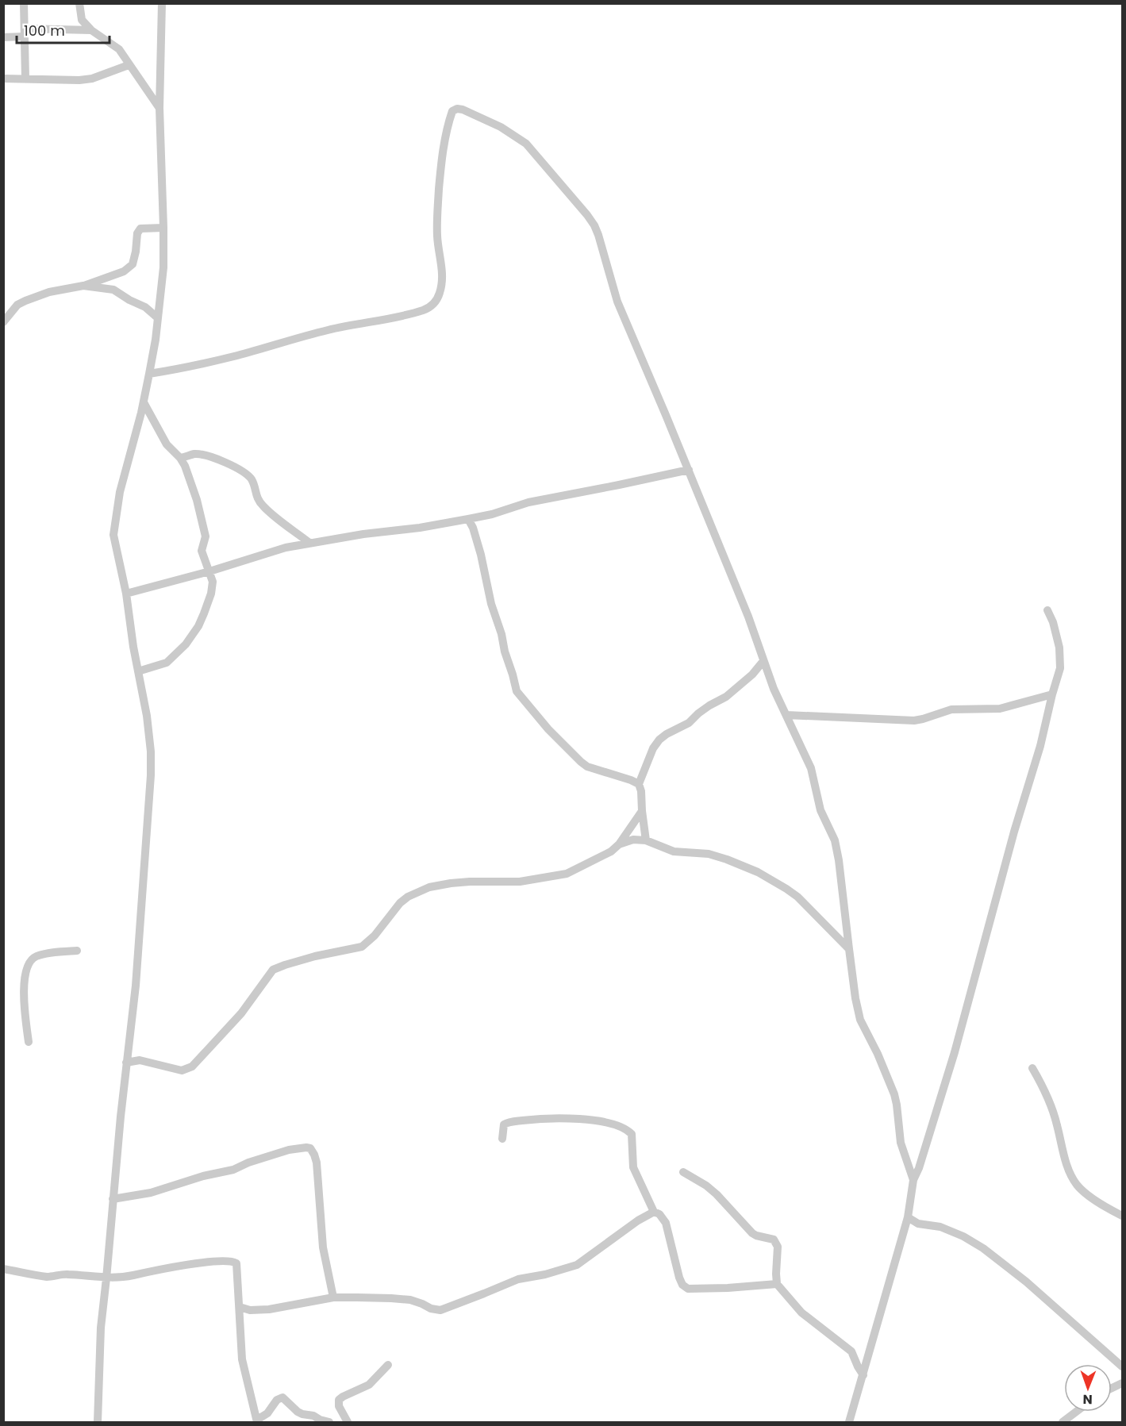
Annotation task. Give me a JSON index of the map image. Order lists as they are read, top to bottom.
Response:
{
  "scale_bar": "100 m",
  "north": "bottom"
}
